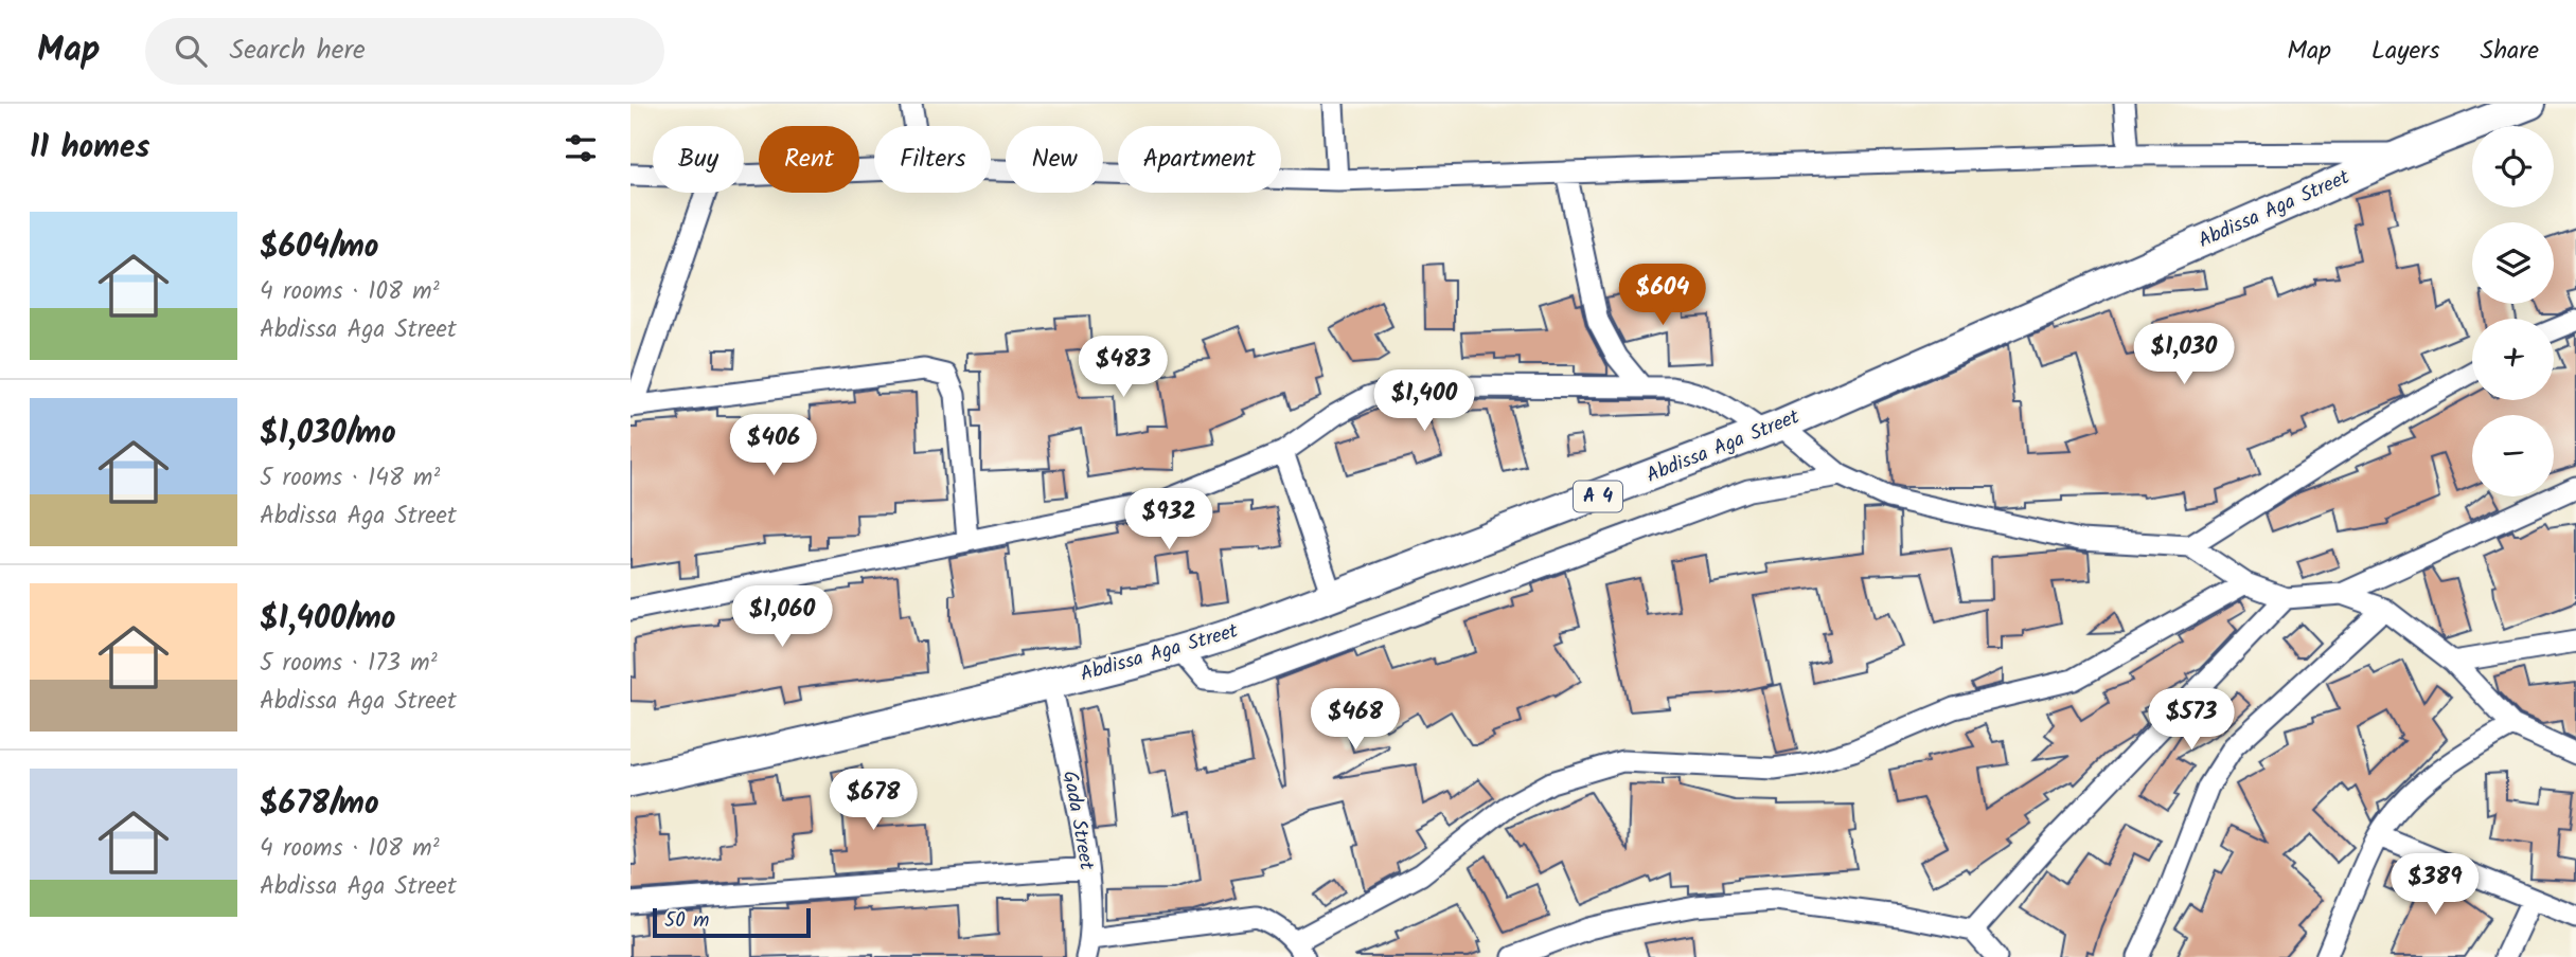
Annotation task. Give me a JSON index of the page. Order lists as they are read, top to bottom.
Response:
{
  "streets": {
    "highway": ["Abdissa Aga Street", "A 4"],
    "street": ["Gada Street"]
  },
  "crossings": [
    ["Abdissa Aga Street", "Gada Street"]
  ],
  "scale_bar": "50 m",
  "page": {
    "header": "Map",
    "search": "Search here",
    "nav": ["Map", "Layers", "Share"],
    "heading": "11 homes",
    "map_buttons": ["+", "−"],
    "chip": [
      "Buy",
      "Rent",
      "Filters",
      "New",
      "Apartment"
    ],
    "list": [
      {
        "name": "$604/mo",
        "note": "4 rooms · 108 m² · Abdissa Aga Street"
      },
      {
        "name": "$1,030/mo",
        "note": "5 rooms · 148 m² · Abdissa Aga Street"
      },
      {
        "name": "$1,400/mo",
        "note": "5 rooms · 173 m² · Abdissa Aga Street"
      },
      {
        "name": "$678/mo",
        "note": "4 rooms · 108 m² · Abdissa Aga Street"
      }
    ],
    "price": [
      "$604",
      "$1,030",
      "$483",
      "$1,400",
      "$406",
      "$932",
      "$1,060",
      "$468",
      "$573",
      "$678",
      "$389"
    ],
    "scale": "50 m"
  }
}
